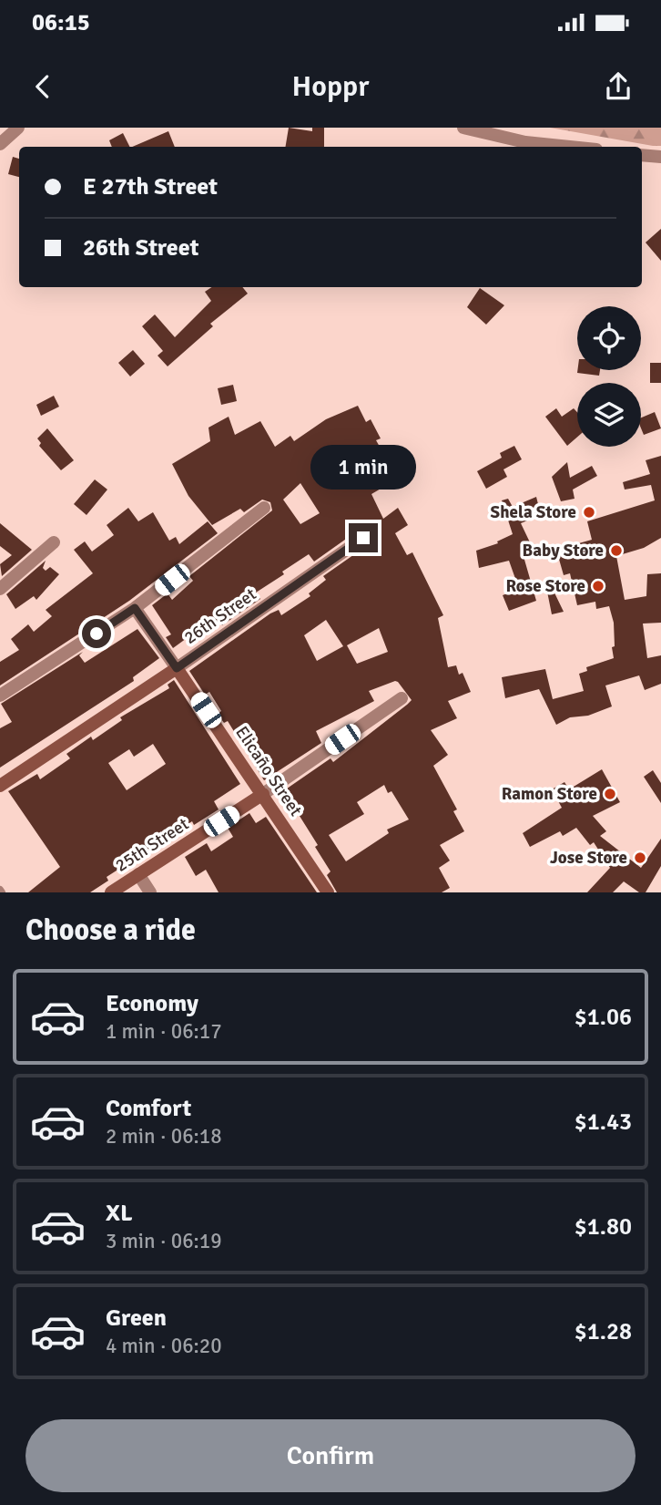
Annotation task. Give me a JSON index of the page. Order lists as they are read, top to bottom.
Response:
{
  "streets": {
    "street": ["26th Street", "Elicaño Street", "25th Street"]
  },
  "crossings": [
    ["26th Street", "Elicaño Street"],
    ["Elicaño Street", "25th Street"]
  ],
  "places": [
    "Shela Store",
    "Baby Store",
    "Rose Store",
    "Ramon Store",
    "Jose Store"
  ],
  "page": {
    "status": "06:15",
    "header": "Hoppr",
    "banner": ["E 27th Street", "26th Street"],
    "bubble": "1 min",
    "heading": "Choose a ride",
    "list": [
      {
        "name": "Economy",
        "note": "1 min · 06:17",
        "value": "$1.06"
      },
      {
        "name": "Comfort",
        "note": "2 min · 06:18",
        "value": "$1.43"
      },
      {
        "name": "XL",
        "note": "3 min · 06:19",
        "value": "$1.80"
      },
      {
        "name": "Green",
        "note": "4 min · 06:20",
        "value": "$1.28"
      }
    ],
    "buttons": "Confirm"
  }
}
